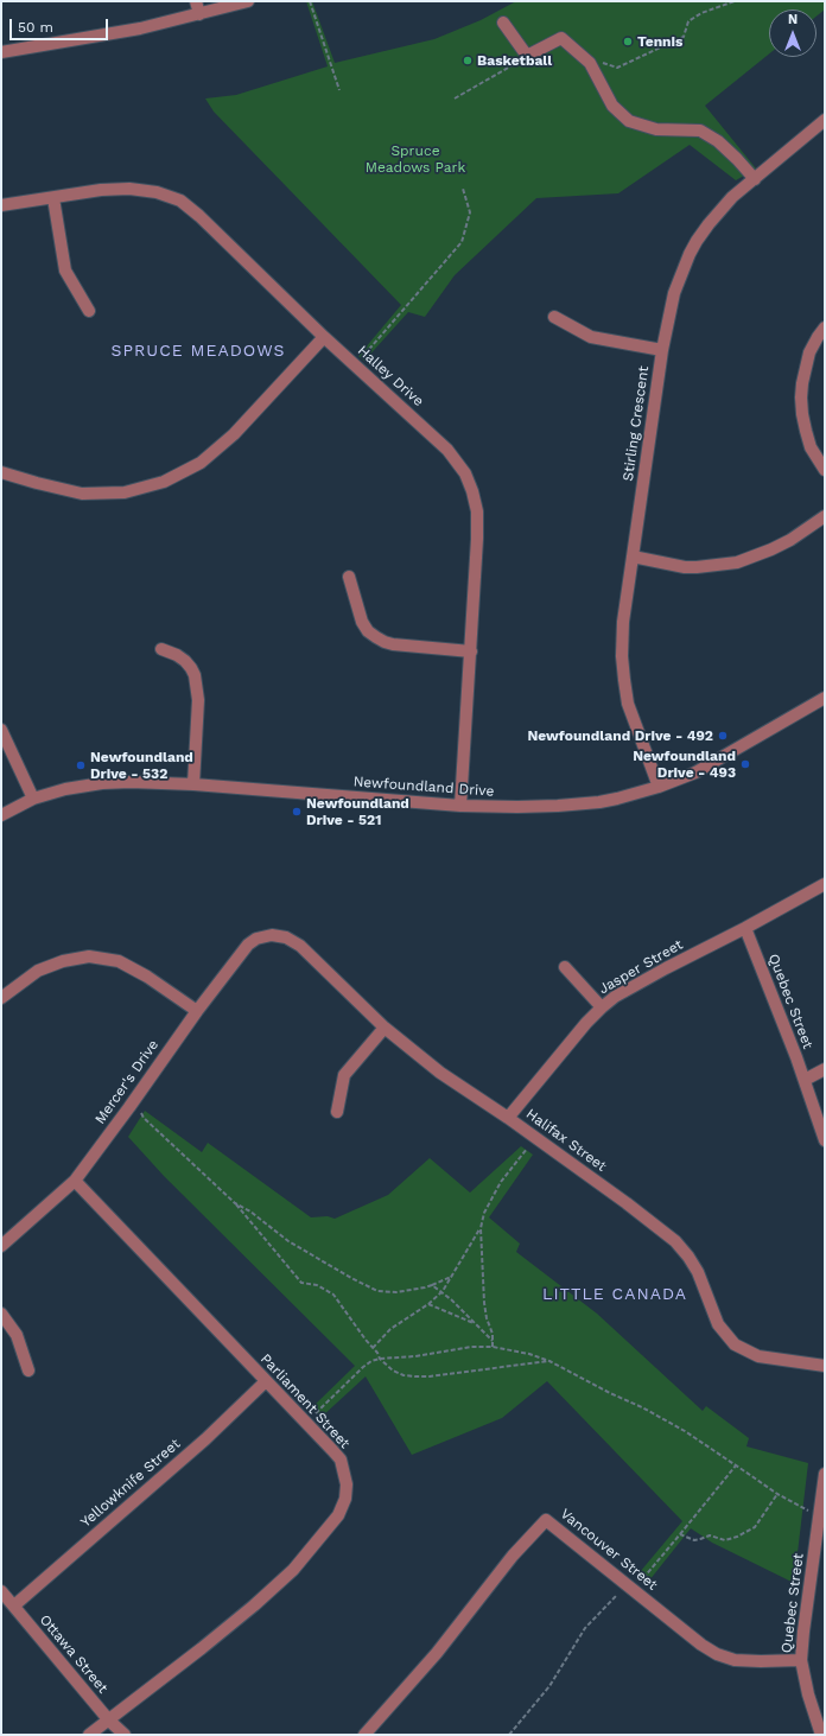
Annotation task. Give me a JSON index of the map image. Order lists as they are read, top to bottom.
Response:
{
  "streets": {
    "street": [
      "Halley Drive",
      "Stirling Crescent",
      "Newfoundland Drive",
      "Jasper Street",
      "Quebec Street",
      "Mercer's Drive",
      "Halifax Street",
      "Parliament Street",
      "Yellowknife Street",
      "Vancouver Street",
      "Ottawa Street"
    ]
  },
  "crossings": [
    ["Halley Drive", "Newfoundland Drive"],
    ["Stirling Crescent", "Newfoundland Drive"],
    ["Jasper Street", "Quebec Street"],
    ["Jasper Street", "Halifax Street"],
    ["Quebec Street", "Vancouver Street"],
    ["Mercer's Drive", "Halifax Street"],
    ["Mercer's Drive", "Parliament Street"],
    ["Parliament Street", "Yellowknife Street"],
    ["Parliament Street", "Ottawa Street"],
    ["Yellowknife Street", "Ottawa Street"]
  ],
  "districts": ["SPRUCE MEADOWS", "LITTLE CANADA"],
  "parks": ["Spruce Meadows Park"],
  "places": [
    "Tennis",
    "Basketball",
    "Newfoundland Drive - 492",
    "Newfoundland Drive - 493",
    "Newfoundland Drive - 532",
    "Newfoundland Drive - 521"
  ],
  "scale_bar": "50 m",
  "north": "top"
}
